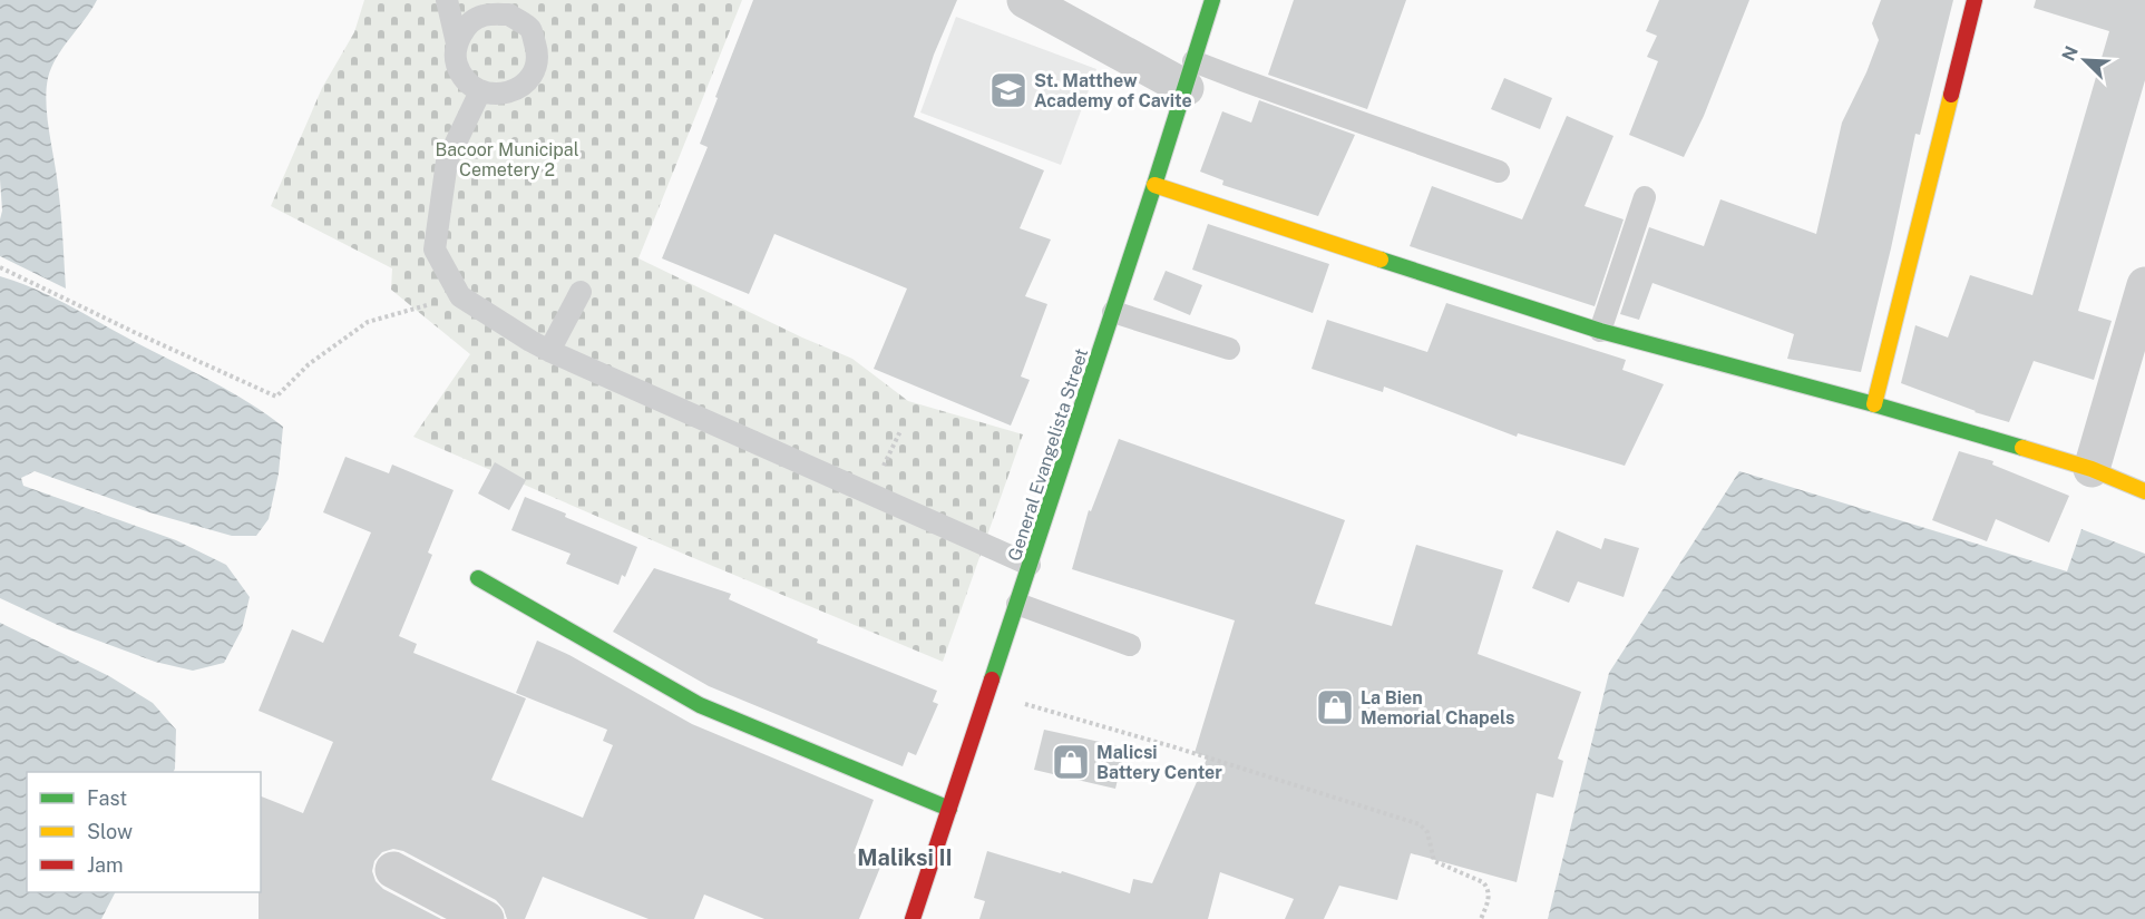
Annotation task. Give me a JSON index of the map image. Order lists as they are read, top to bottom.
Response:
{
  "streets": {
    "street": ["General Evangelista Street"]
  },
  "districts": ["Maliksi II"],
  "parks": ["Bacoor Municipal Cemetery 2"],
  "places": {
    "school or university": ["St. Matthew Academy of Cavite"],
    "shop": ["La Bien Memorial Chapels", "Malicsi Battery Center"]
  },
  "legend": ["Fast", "Slow", "Jam"],
  "north": "top left"
}
